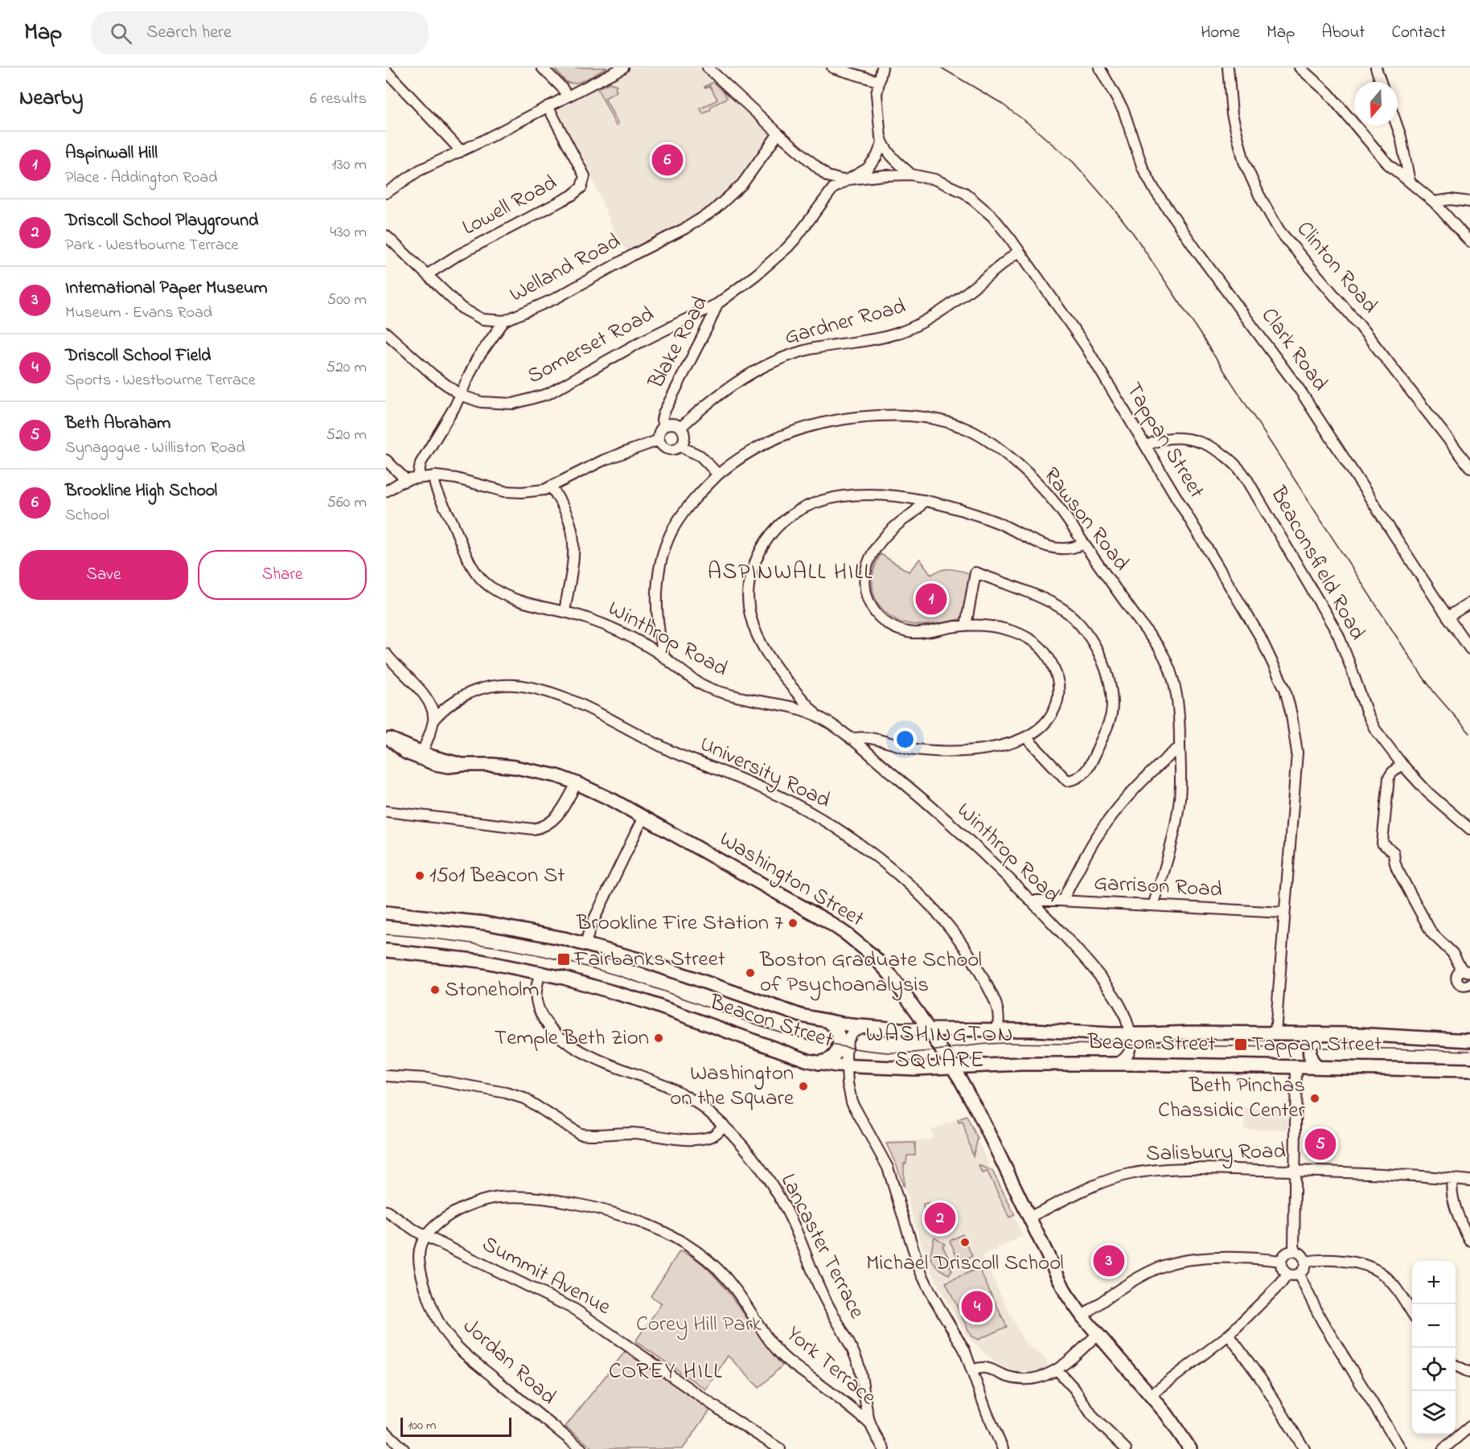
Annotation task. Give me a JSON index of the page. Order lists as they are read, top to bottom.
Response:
{
  "streets": {
    "main road": ["Washington Street", "Beacon Street"],
    "street": [
      "Lowell Road",
      "Clinton Road",
      "Welland Road",
      "Gardner Road",
      "Blake Road",
      "Somerset Road",
      "Clark Road",
      "Tappan Street",
      "Rawson Road",
      "Beaconsfield Road",
      "Winthrop Road",
      "University Road",
      "Garrison Road",
      "Salisbury Road",
      "Lancaster Terrace",
      "Summit Avenue",
      "Jordan Road",
      "York Terrace"
    ]
  },
  "crossings": [
    ["Welland Road", "Somerset Road"],
    ["Welland Road", "Tappan Street"],
    ["Gardner Road", "Blake Road"],
    ["Gardner Road", "Tappan Street"],
    ["Blake Road", "Somerset Road"],
    ["Blake Road", "Tappan Street"],
    ["Tappan Street", "Beaconsfield Road"],
    ["Tappan Street", "Garrison Road"],
    ["Tappan Street", "Beacon Street"],
    ["Rawson Road", "Winthrop Road"],
    ["Rawson Road", "Garrison Road"],
    ["Winthrop Road", "Garrison Road"],
    ["Winthrop Road", "Beacon Street"],
    ["University Road", "Beacon Street"],
    ["Washington Street", "Beacon Street"],
    ["Washington Street", "Salisbury Road"],
    ["Beacon Street", "Lancaster Terrace"],
    ["Lancaster Terrace", "York Terrace"],
    ["Summit Avenue", "Jordan Road"],
    ["Summit Avenue", "York Terrace"],
    ["Jordan Road", "York Terrace"]
  ],
  "districts": ["ASPINWALL HILL", "WASHINGTON SQUARE", "COREY HILL"],
  "parks": ["Corey Hill Park"],
  "places": {
    "other": [
      "1501 Beacon St",
      "Brookline Fire Station 7",
      "Boston Graduate School of Psychoanalysis",
      "Stoneholm",
      "Temple Beth Zion",
      "Washington on the Square",
      "Beth Pinchas Chassidic Center",
      "Michael Driscoll School"
    ],
    "transit": ["Fairbanks Street", "Tappan Street"]
  },
  "scale_bar": "100 m",
  "north": "bottom",
  "page": {
    "header": "Map",
    "search": "Search here",
    "nav": [
      "Home",
      "Map",
      "About",
      "Contact"
    ],
    "heading": ["Nearby", "6 results"],
    "list": [
      {
        "mark": "1",
        "name": "Aspinwall Hill",
        "note": "Place · Addington Road",
        "value": "130 m"
      },
      {
        "mark": "2",
        "name": "Driscoll School Playground",
        "note": "Park · Westbourne Terrace",
        "value": "430 m"
      },
      {
        "mark": "3",
        "name": "International Paper Museum",
        "note": "Museum · Evans Road",
        "value": "500 m"
      },
      {
        "mark": "4",
        "name": "Driscoll School Field",
        "note": "Sports · Westbourne Terrace",
        "value": "520 m"
      },
      {
        "mark": "5",
        "name": "Beth Abraham",
        "note": "Synagogue · Williston Road",
        "value": "520 m"
      },
      {
        "mark": "6",
        "name": "Brookline High School",
        "note": "School",
        "value": "560 m"
      }
    ],
    "pins": [
      "6",
      "1",
      "5",
      "2",
      "3",
      "4"
    ],
    "buttons": ["Save", "Share"],
    "map_buttons": ["+", "−"],
    "scale": "100 m"
  }
}
